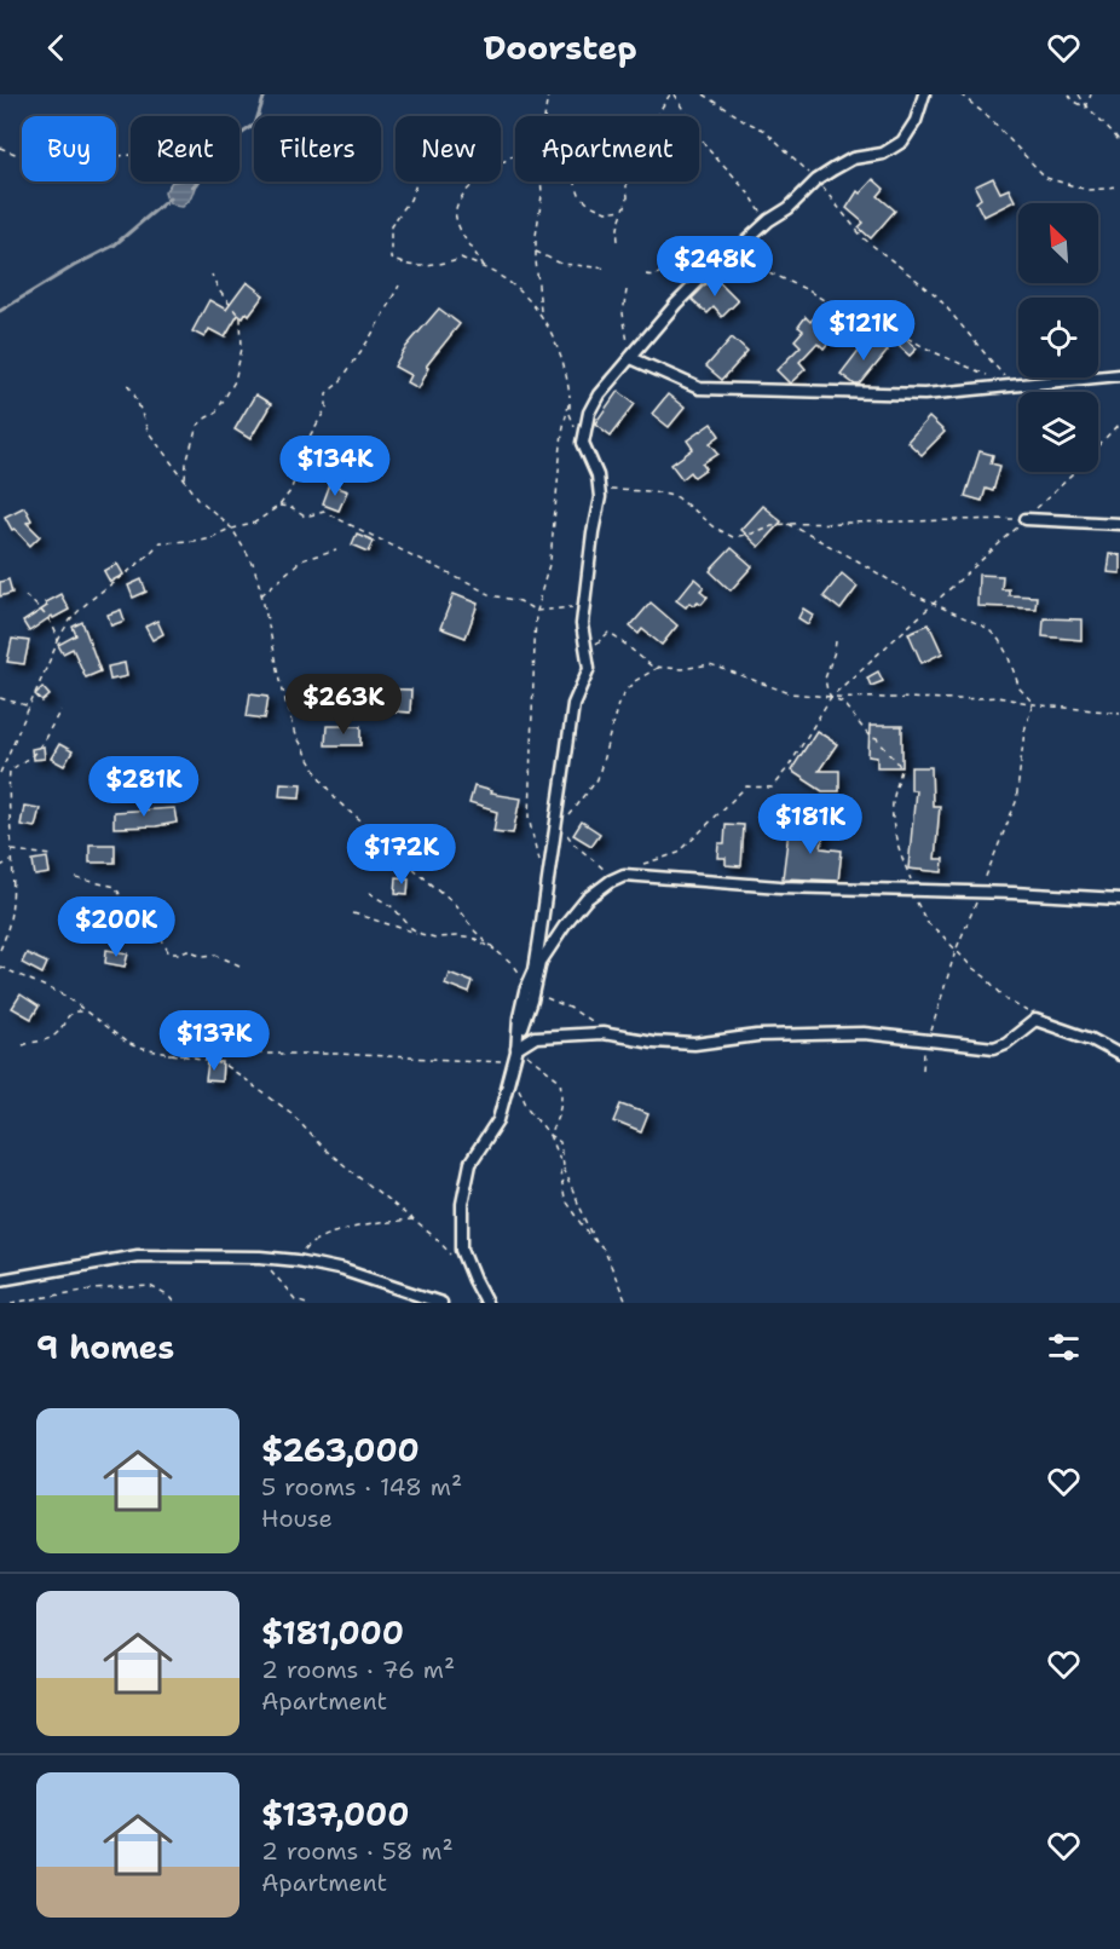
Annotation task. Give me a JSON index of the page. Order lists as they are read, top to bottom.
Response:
{
  "north": "top left",
  "page": {
    "header": "Doorstep",
    "chip": [
      "Buy",
      "Rent",
      "Filters",
      "New",
      "Apartment"
    ],
    "price": [
      "$248K",
      "$121K",
      "$134K",
      "$263K",
      "$281K",
      "$181K",
      "$172K",
      "$200K",
      "$137K"
    ],
    "heading": "9 homes",
    "list": [
      {
        "name": "$263,000",
        "note": "5 rooms · 148 m² · House"
      },
      {
        "name": "$181,000",
        "note": "2 rooms · 76 m² · Apartment"
      },
      {
        "name": "$137,000",
        "note": "2 rooms · 58 m² · Apartment"
      }
    ]
  }
}
